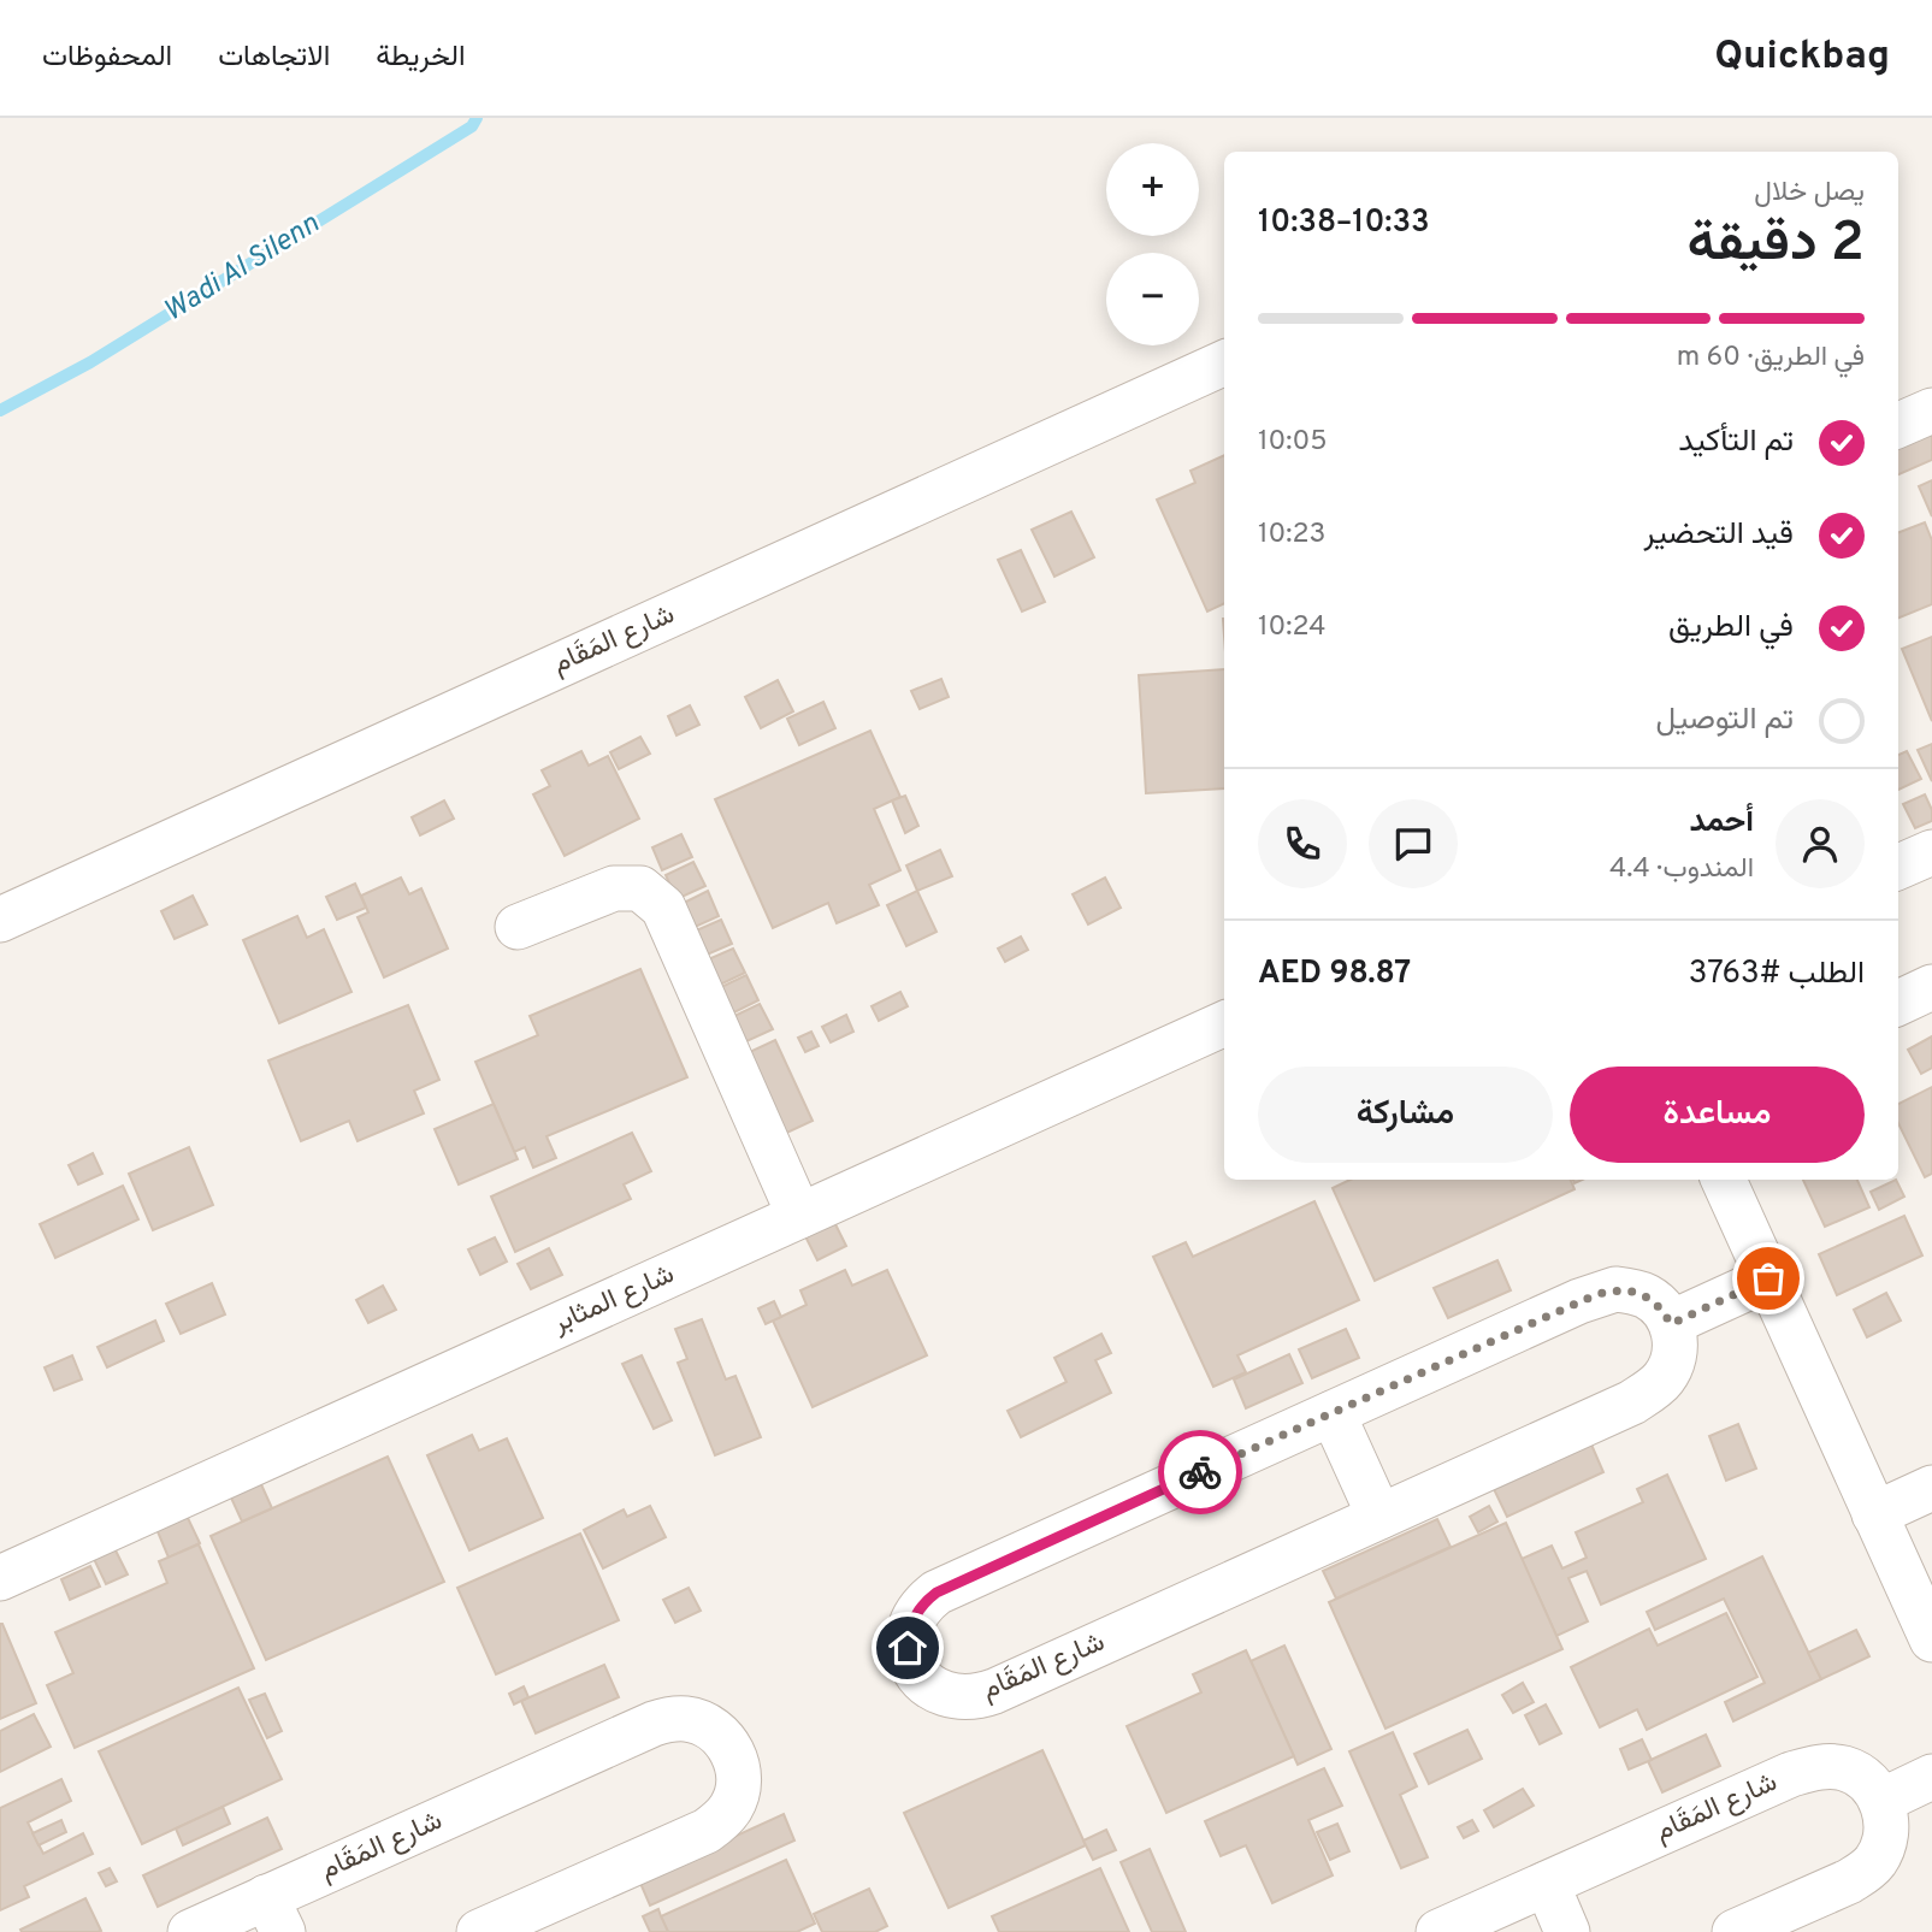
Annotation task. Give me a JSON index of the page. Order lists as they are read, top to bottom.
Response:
{
  "streets": {
    "street": ["شارع المَقَام", "شارع المثابر"]
  },
  "water": ["Wadi Al Silenn"],
  "page": {
    "header": "Quickbag",
    "nav": ["الخريطة", "الاتجاهات", "المحفوظات"],
    "map_buttons": ["+", "−"],
    "heading": ["2 دقيقة", "يصل خلال", "10:33–10:38"],
    "panel": [
      "أحمد",
      "المندوب · 4.4",
      "الطلب #3763",
      "AED 98.87"
    ],
    "bar": "في الطريق · 60 m",
    "list": [
      ["تم التأكيد", "10:05"],
      ["قيد التحضير", "10:23"],
      ["في الطريق", "10:24"],
      "تم التوصيل"
    ],
    "buttons": ["مساعدة", "مشاركة"]
  }
}
